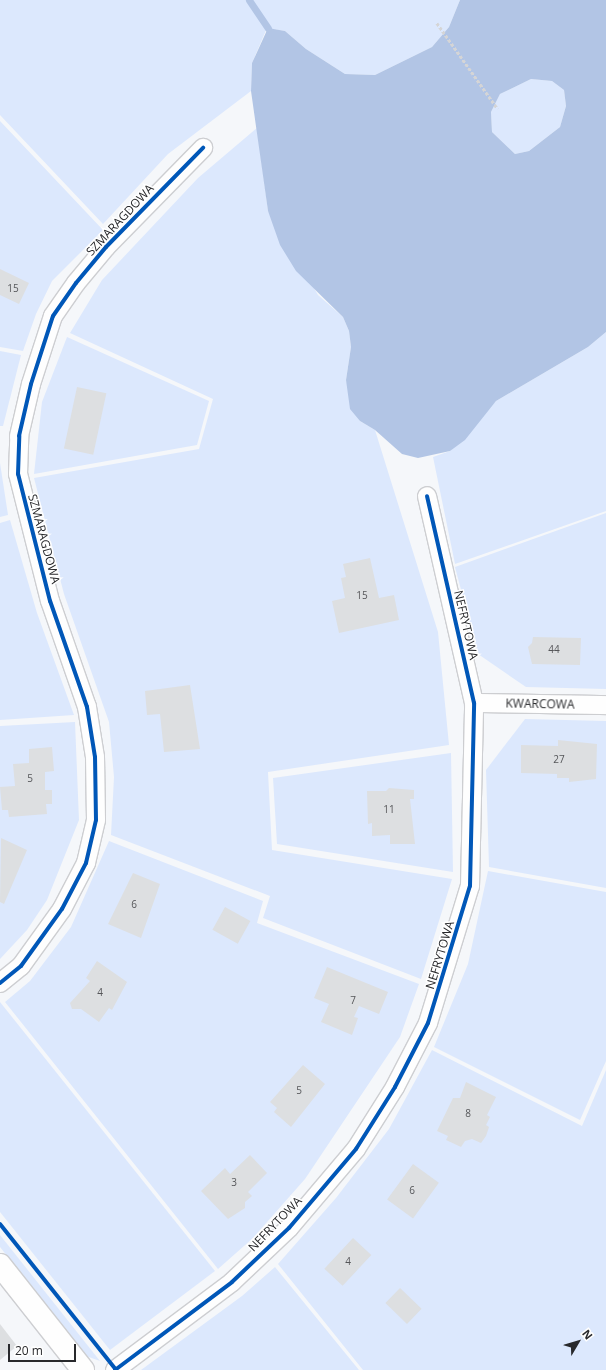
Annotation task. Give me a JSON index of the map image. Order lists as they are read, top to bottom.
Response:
{
  "streets": {
    "street": ["SZMARAGDOWA", "NEFRYTOWA", "KWARCOWA"]
  },
  "crossings": [
    ["NEFRYTOWA", "KWARCOWA"]
  ],
  "house_numbers": [
    "15",
    "15",
    "44",
    "27",
    "5",
    "11",
    "6",
    "4",
    "7",
    "5",
    "8",
    "3",
    "6",
    "4"
  ],
  "scale_bar": "20 m",
  "north": "top right"
}
